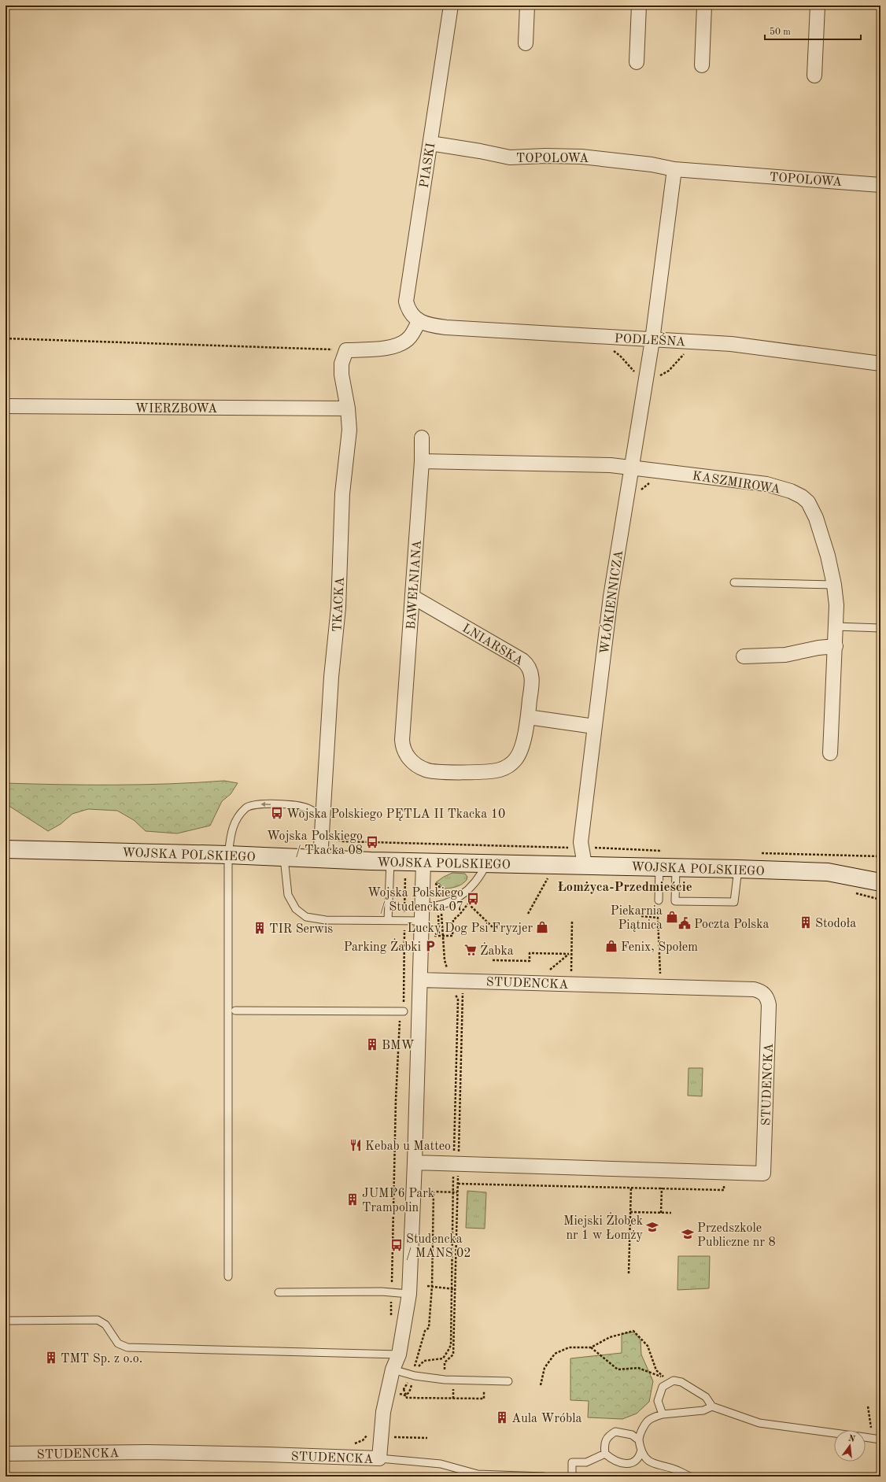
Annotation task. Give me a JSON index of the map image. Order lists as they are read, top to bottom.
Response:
{
  "streets": {
    "main road": ["WOJSKA POLSKIEGO"],
    "street": [
      "TOPOLOWA",
      "PIASKI",
      "PODLEŚNA",
      "WIERZBOWA",
      "KASZMIROWA",
      "BAWEŁNIANA",
      "WŁÓKIENNICZA",
      "TKACKA",
      "LNIARSKA",
      "STUDENCKA"
    ]
  },
  "crossings": [
    ["TOPOLOWA", "PIASKI"],
    ["PIASKI", "PODLEŚNA"],
    ["PODLEŚNA", "WŁÓKIENNICZA"],
    ["WIERZBOWA", "TKACKA"],
    ["KASZMIROWA", "WŁÓKIENNICZA"],
    ["BAWEŁNIANA", "LNIARSKA"],
    ["WŁÓKIENNICZA", "WOJSKA POLSKIEGO"],
    ["TKACKA", "WOJSKA POLSKIEGO"],
    ["WOJSKA POLSKIEGO", "STUDENCKA"]
  ],
  "districts": ["Łomżyca-Przedmieście"],
  "places": {
    "bus stop": [
      "Wojska Polskiego PĘTLA II Tkacka 10",
      "Wojska Polskiego / Tkacka 08",
      "Wojska Polskiego / Studencka 07",
      "Studencka / MANS 02"
    ],
    "shop": ["Piekarnia Piątnica", "Lucky Dog Psi Fryzjer", "Fenix, Społem"],
    "building": [
      "Stodoła",
      "TIR Serwis",
      "BMW",
      "JUMP6 Park Trampolin",
      "TMT Sp. z o.o.",
      "Aula Wróbla"
    ],
    "public building": ["Poczta Polska"],
    "parking": ["Parking Żabki"],
    "supermarket": ["Żabka"],
    "restaurant": ["Kebab u Matteo"],
    "school or university": ["Miejski Żłobek nr 1 w Łomży", "Przedszkole Publiczne nr 8"]
  },
  "scale_bar": "50 m",
  "north": "top"
}
